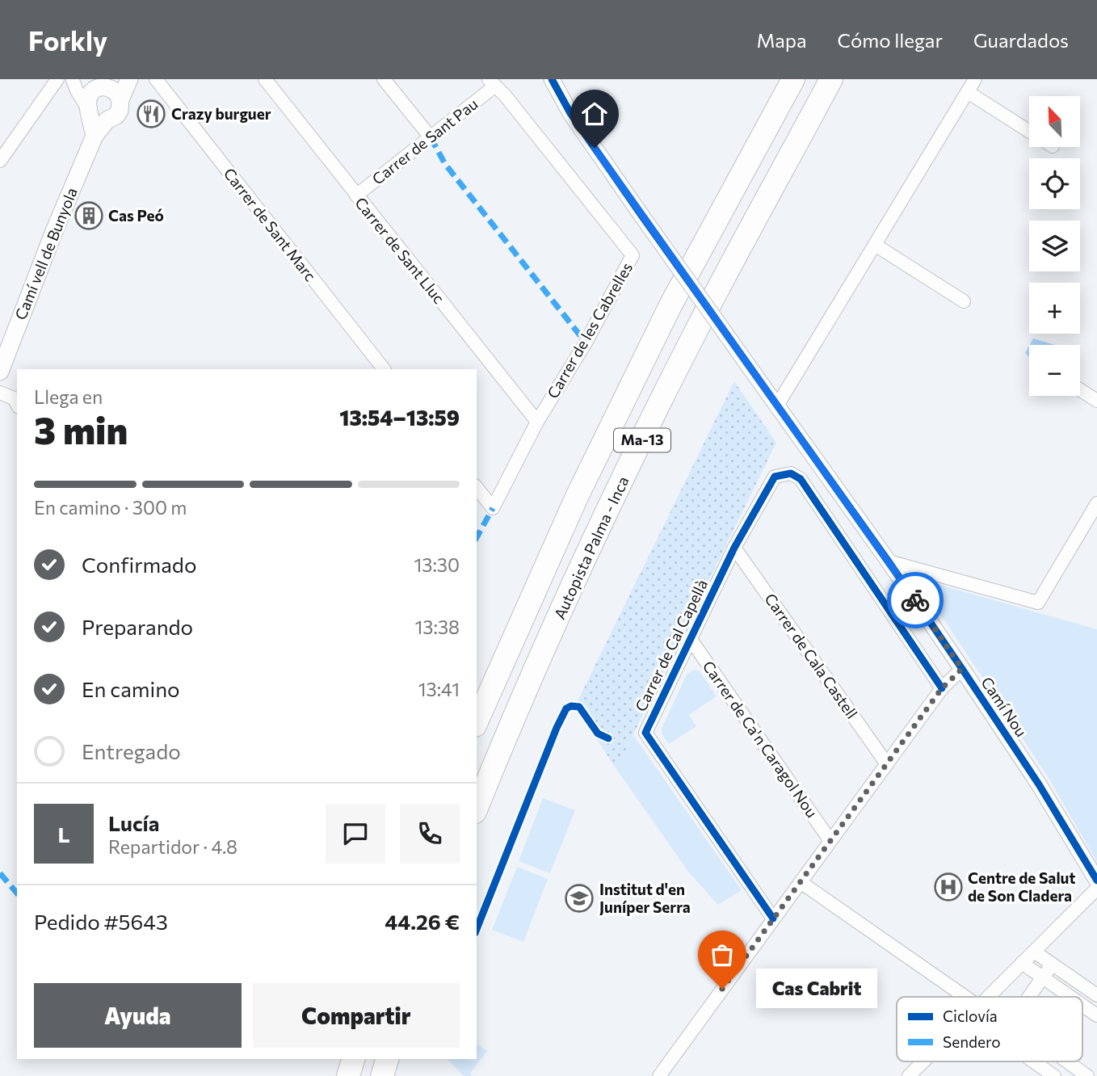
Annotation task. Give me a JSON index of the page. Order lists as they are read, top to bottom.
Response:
{
  "streets": {
    "highway": ["Ma-13", "Autopista Palma - Inca"],
    "main road": ["Camí vell de Bunyola"],
    "street": [
      "Carrer de Sant Pau",
      "Carrer de Sant Marc",
      "Carrer de Sant Lluc",
      "Carrer de les Cabrelles",
      "Carrer de Cal Capellà",
      "Carrer de Cala Castell",
      "Camí Nou",
      "Carrer de Ca'n Caragol Nou"
    ]
  },
  "crossings": [
    ["Carrer de Sant Pau", "Carrer de Sant Lluc"],
    ["Carrer de Sant Pau", "Carrer de les Cabrelles"],
    ["Carrer de Sant Lluc", "Carrer de les Cabrelles"],
    ["Carrer de Cal Capellà", "Carrer de Cala Castell"],
    ["Carrer de Cal Capellà", "Carrer de Ca'n Caragol Nou"]
  ],
  "places": {
    "restaurant": ["Crazy burguer"],
    "building": ["Cas Peó"],
    "hospital": ["Centre de Salut de Son Cladera"],
    "school or university": ["Institut d'en Juníper Serra"],
    "other": ["Cas Cabrit"]
  },
  "legend": ["Ciclovía", "Sendero"],
  "north": "top left",
  "page": {
    "header": "Forkly",
    "nav": ["Mapa", "Cómo llegar", "Guardados"],
    "map_buttons": ["+", "−"],
    "heading": ["3 min", "Llega en", "13:54–13:59"],
    "panel": [
      "Lucía",
      "Repartidor · 4.8",
      "Pedido #5643",
      "44.26 €"
    ],
    "bar": "En camino · 300 m",
    "list": [
      ["Confirmado", "13:30"],
      ["Preparando", "13:38"],
      ["En camino", "13:41"],
      "Entregado"
    ],
    "round": "L",
    "bubble": "Cas Cabrit",
    "buttons": ["Ayuda", "Compartir"]
  }
}
